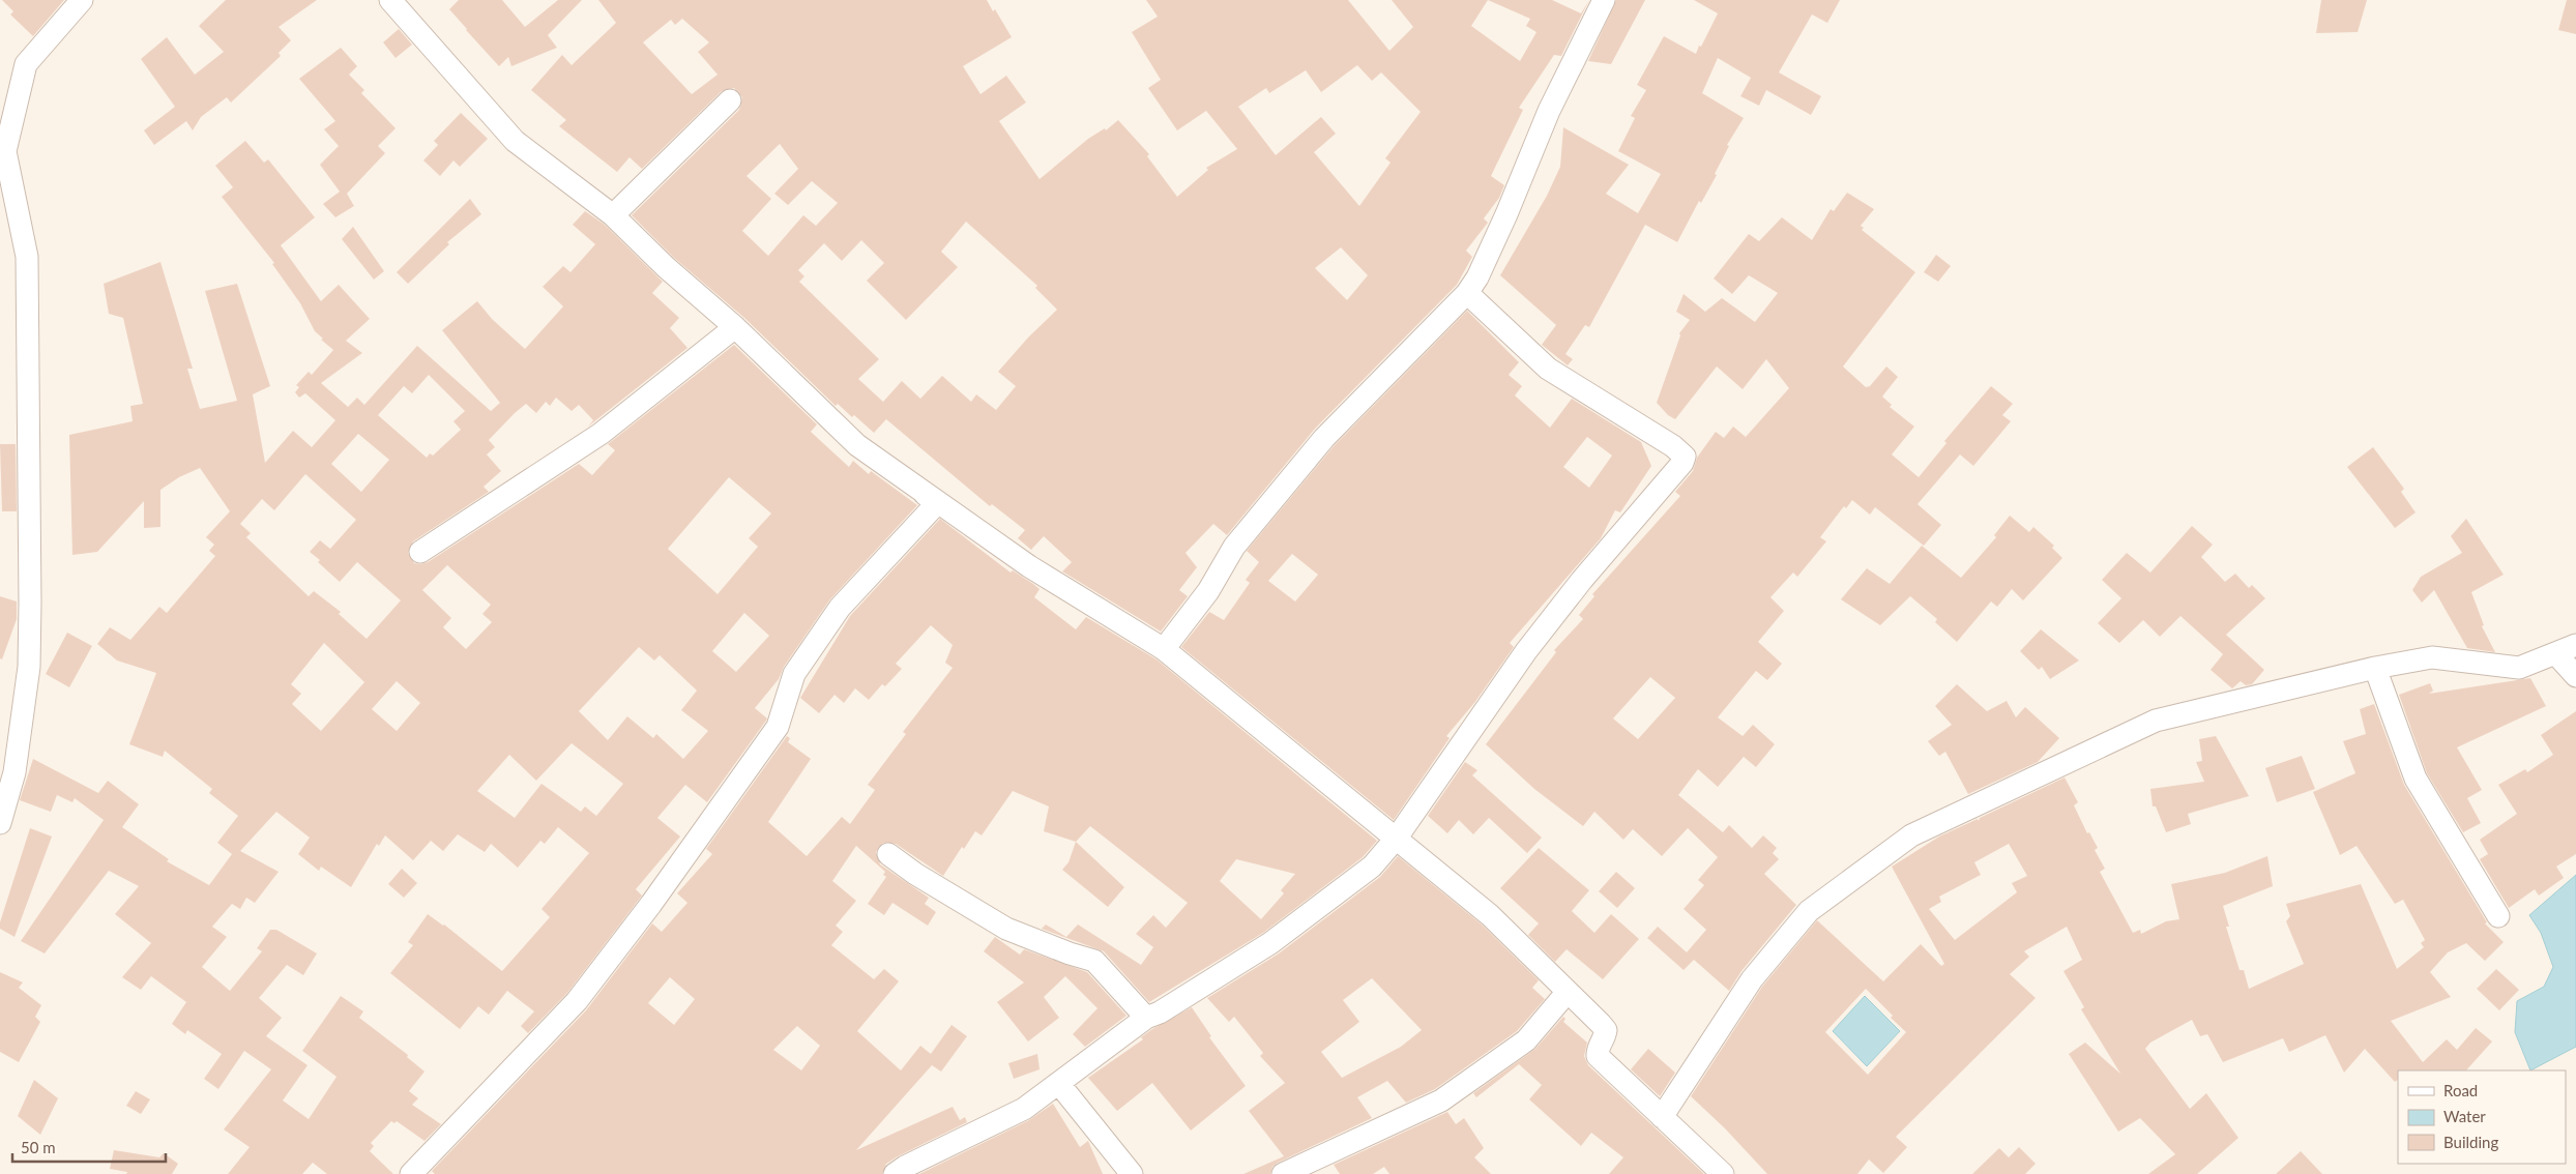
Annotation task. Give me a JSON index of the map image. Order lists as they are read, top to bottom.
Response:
{
  "legend": ["Road", "Water", "Building"],
  "scale_bar": "50 m"
}
